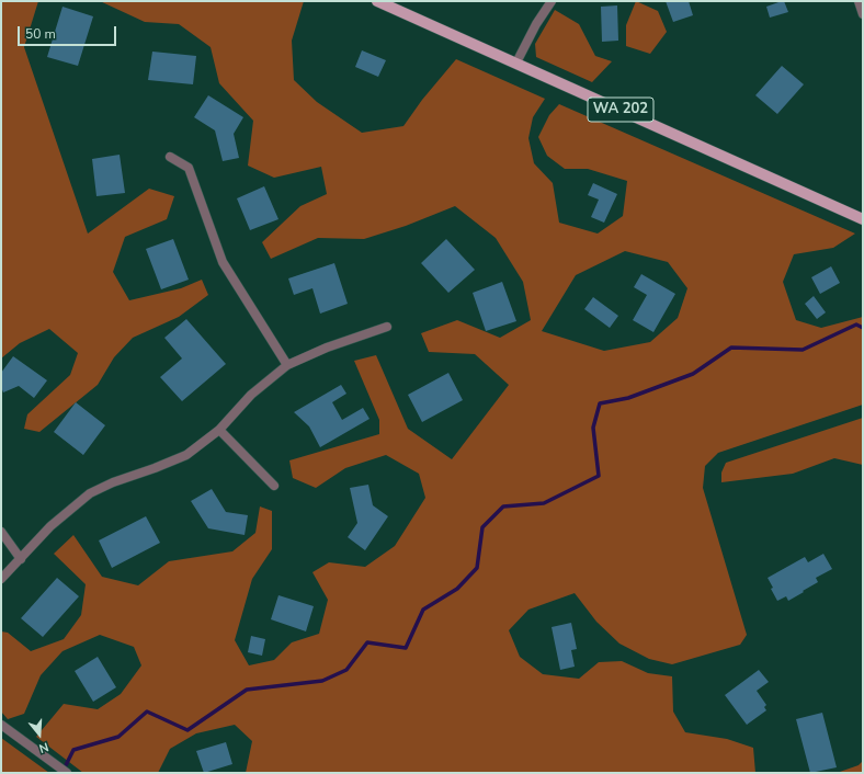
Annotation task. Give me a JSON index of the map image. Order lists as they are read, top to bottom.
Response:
{
  "streets": {
    "main road": ["WA 202"]
  },
  "scale_bar": "50 m",
  "north": "bottom"
}
